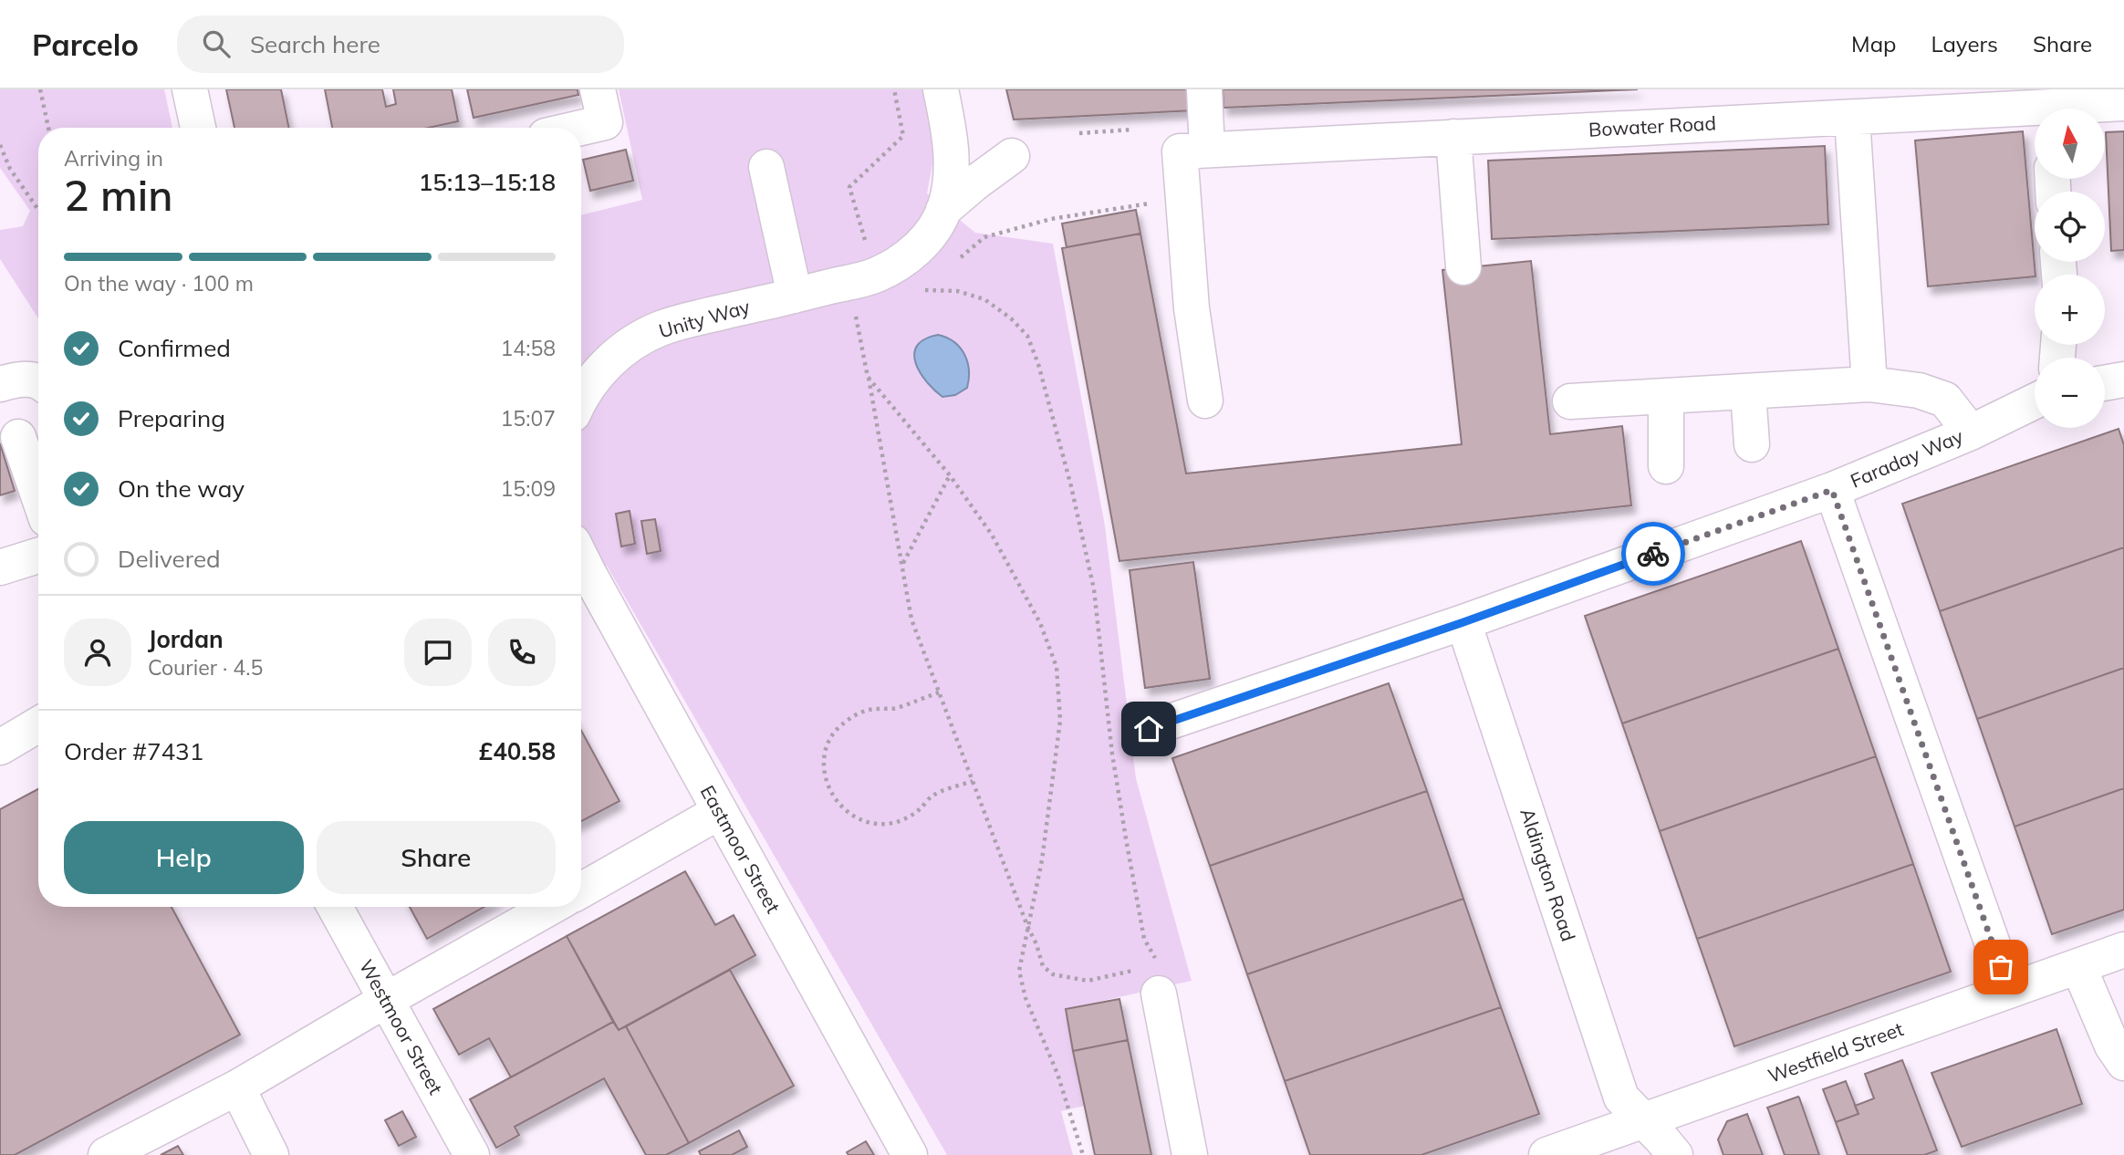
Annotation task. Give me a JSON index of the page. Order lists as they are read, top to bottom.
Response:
{
  "streets": {
    "street": [
      "Bowater Road",
      "Unity Way",
      "Faraday Way",
      "Eastmoor Street",
      "Aldington Road",
      "Westmoor Street",
      "Westfield Street"
    ]
  },
  "crossings": [
    ["Faraday Way", "Aldington Road"],
    ["Aldington Road", "Westfield Street"]
  ],
  "north": "top",
  "page": {
    "header": "Parcelo",
    "search": "Search here",
    "nav": ["Map", "Layers", "Share"],
    "map_buttons": ["+", "−"],
    "heading": ["2 min", "Arriving in", "15:13–15:18"],
    "panel": [
      "Jordan",
      "Courier · 4.5",
      "Order #7431",
      "£40.58"
    ],
    "bar": "On the way · 100 m",
    "list": [
      ["Confirmed", "14:58"],
      ["Preparing", "15:07"],
      ["On the way", "15:09"],
      "Delivered"
    ],
    "buttons": ["Help", "Share"]
  }
}
